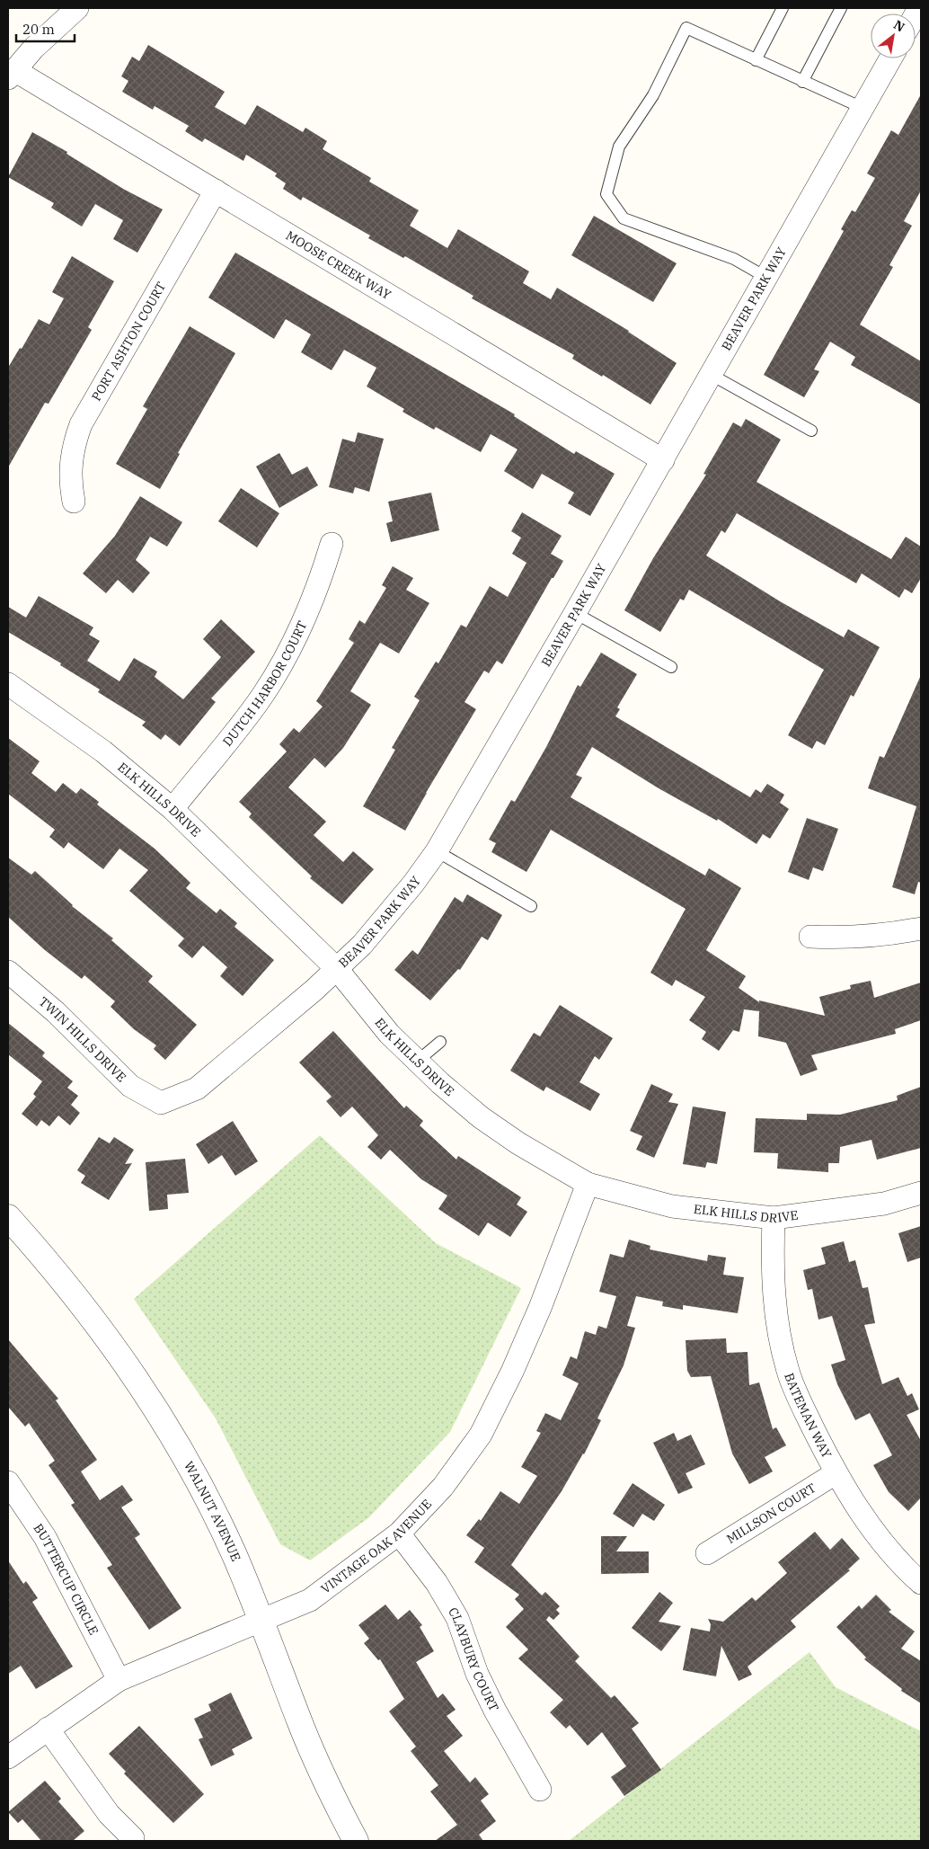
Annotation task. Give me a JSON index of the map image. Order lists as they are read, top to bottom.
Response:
{
  "streets": {
    "street": [
      "MOOSE CREEK WAY",
      "BEAVER PARK WAY",
      "PORT ASHTON COURT",
      "DUTCH HARBOR COURT",
      "ELK HILLS DRIVE",
      "TWIN HILLS DRIVE",
      "BATEMAN WAY",
      "WALNUT AVENUE",
      "MILLSON COURT",
      "VINTAGE OAK AVENUE",
      "BUTTERCUP CIRCLE",
      "CLAYBURY COURT"
    ]
  },
  "crossings": [
    ["MOOSE CREEK WAY", "BEAVER PARK WAY"],
    ["MOOSE CREEK WAY", "PORT ASHTON COURT"],
    ["BEAVER PARK WAY", "ELK HILLS DRIVE"],
    ["BEAVER PARK WAY", "TWIN HILLS DRIVE"],
    ["DUTCH HARBOR COURT", "ELK HILLS DRIVE"],
    ["ELK HILLS DRIVE", "BATEMAN WAY"],
    ["ELK HILLS DRIVE", "VINTAGE OAK AVENUE"],
    ["BATEMAN WAY", "MILLSON COURT"],
    ["WALNUT AVENUE", "VINTAGE OAK AVENUE"],
    ["VINTAGE OAK AVENUE", "BUTTERCUP CIRCLE"],
    ["VINTAGE OAK AVENUE", "CLAYBURY COURT"]
  ],
  "scale_bar": "20 m",
  "north": "top right"
}
